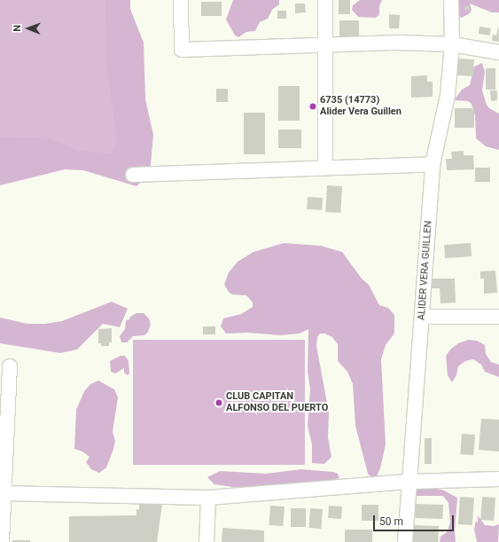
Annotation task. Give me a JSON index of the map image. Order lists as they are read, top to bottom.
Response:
{
  "streets": {
    "street": ["ALIDER VERA GUILLEN"]
  },
  "places": ["6735 (14773) Alider Vera Guillen", "CLUB CAPITAN ALFONSO DEL PUERTO"],
  "scale_bar": "50 m",
  "north": "left"
}
